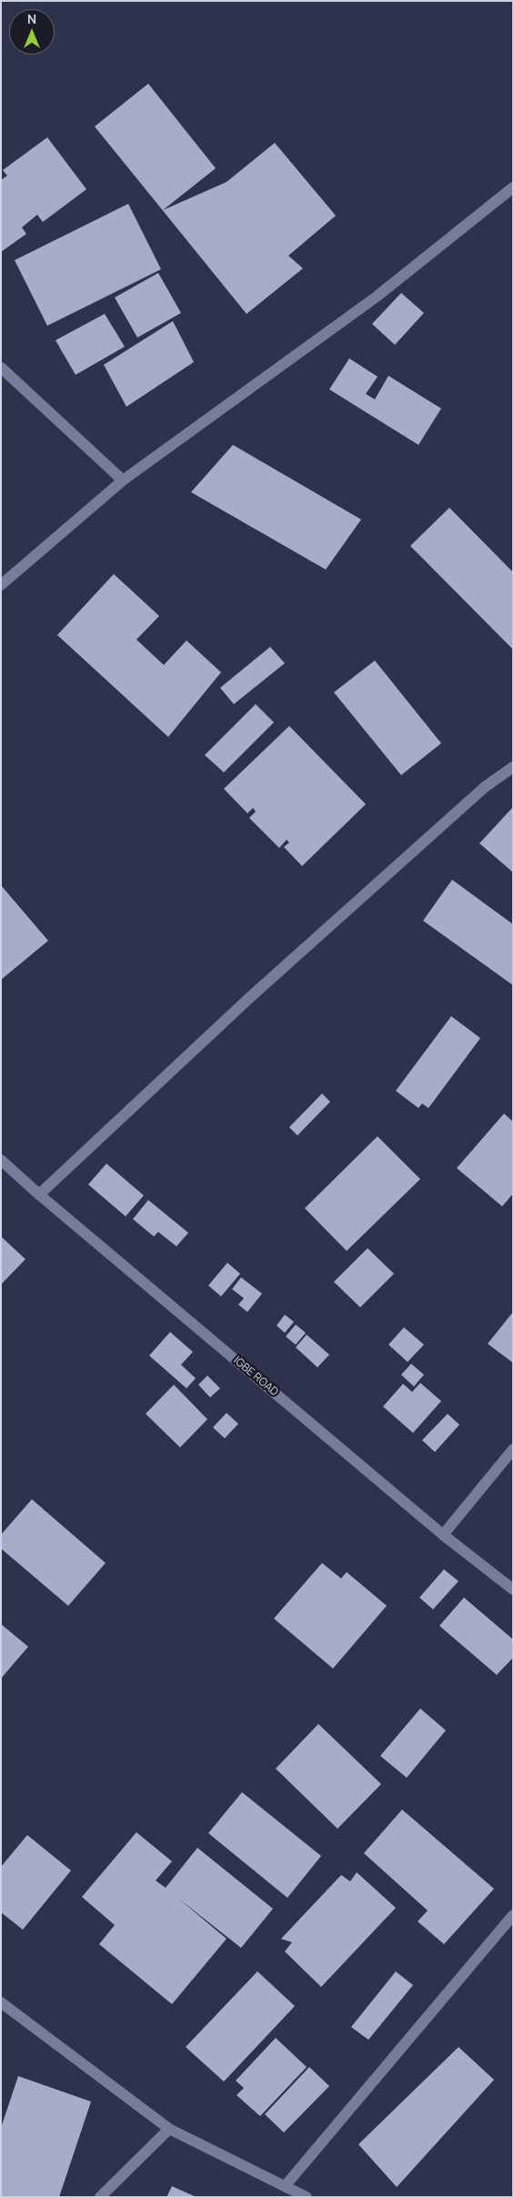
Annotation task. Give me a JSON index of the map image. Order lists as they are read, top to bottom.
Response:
{
  "streets": {
    "street": ["IGBE ROAD"]
  },
  "north": "top"
}
